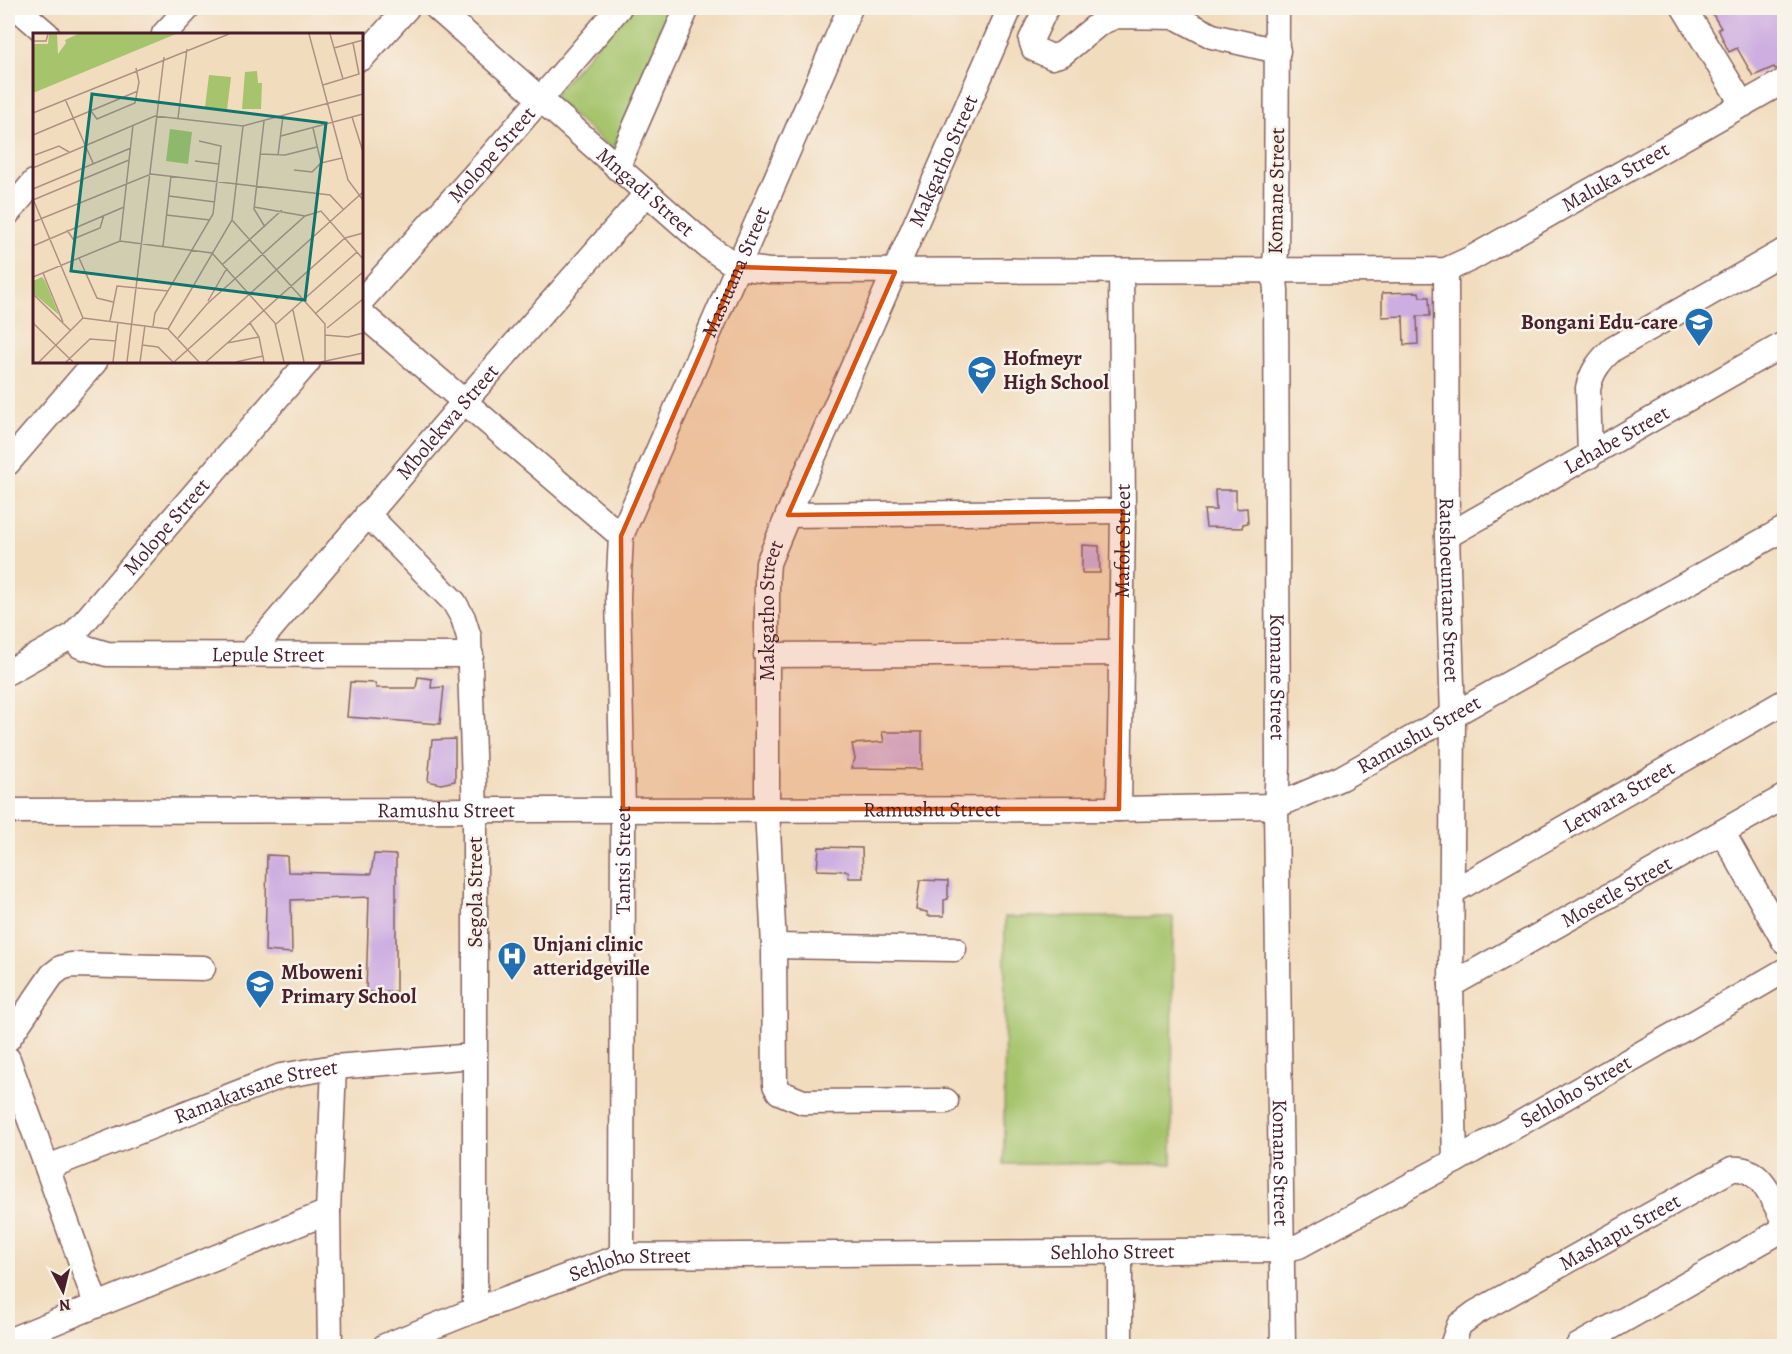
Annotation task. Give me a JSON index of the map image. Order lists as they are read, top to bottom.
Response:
{
  "streets": {
    "street": [
      "Molope Street",
      "Makgatho Street",
      "Maluka Street",
      "Mngadi Street",
      "Komane Street",
      "Masiuana Street",
      "Mbolekwa Street",
      "Lehabe Street",
      "Mafole Street",
      "Ratshoeuntane Street",
      "Lepule Street",
      "Ramushu Street",
      "Letwara Street",
      "Tantsi Street",
      "Segola Street",
      "Mosetle Street",
      "Sehloho Street",
      "Ramakatsane Street",
      "Mashapu Street"
    ]
  },
  "crossings": [
    ["Molope Street", "Mngadi Street"],
    ["Molope Street", "Lepule Street"],
    ["Makgatho Street", "Mngadi Street"],
    ["Makgatho Street", "Ramushu Street"],
    ["Maluka Street", "Mngadi Street"],
    ["Maluka Street", "Ratshoeuntane Street"],
    ["Mngadi Street", "Komane Street"],
    ["Mngadi Street", "Masiuana Street"],
    ["Mngadi Street", "Mbolekwa Street"],
    ["Mngadi Street", "Mafole Street"],
    ["Mngadi Street", "Ratshoeuntane Street"],
    ["Komane Street", "Ramushu Street"],
    ["Komane Street", "Sehloho Street"],
    ["Masiuana Street", "Tantsi Street"],
    ["Mbolekwa Street", "Lepule Street"],
    ["Mbolekwa Street", "Segola Street"],
    ["Lehabe Street", "Ratshoeuntane Street"],
    ["Mafole Street", "Ramushu Street"],
    ["Ratshoeuntane Street", "Ramushu Street"],
    ["Ratshoeuntane Street", "Letwara Street"],
    ["Ratshoeuntane Street", "Mosetle Street"],
    ["Ratshoeuntane Street", "Sehloho Street"],
    ["Lepule Street", "Segola Street"],
    ["Ramushu Street", "Tantsi Street"],
    ["Ramushu Street", "Segola Street"],
    ["Tantsi Street", "Sehloho Street"],
    ["Segola Street", "Sehloho Street"],
    ["Segola Street", "Ramakatsane Street"]
  ],
  "places": {
    "school or university": ["Bongani Edu-care", "Hofmeyr High School", "Mboweni Primary School"],
    "hospital": ["Unjani clinic atteridgeville"]
  },
  "north": "bottom"
}
